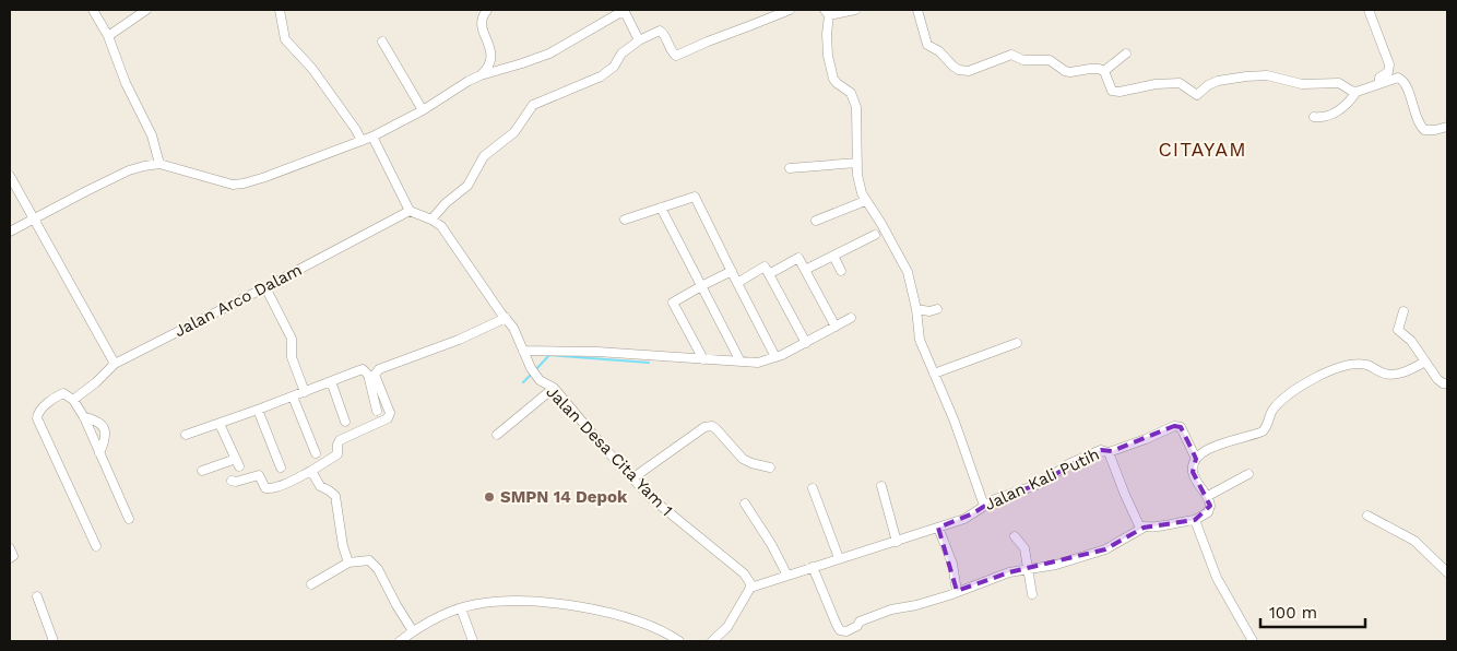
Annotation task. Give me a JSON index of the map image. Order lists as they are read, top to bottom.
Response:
{
  "streets": {
    "street": ["Jalan Arco Dalam", "Jalan Desa Cita Yam 1", "Jalan Kali Putih"]
  },
  "crossings": [
    ["Jalan Desa Cita Yam 1", "Jalan Kali Putih"]
  ],
  "districts": ["CITAYAM"],
  "places": ["SMPN 14 Depok"],
  "scale_bar": "100 m"
}
